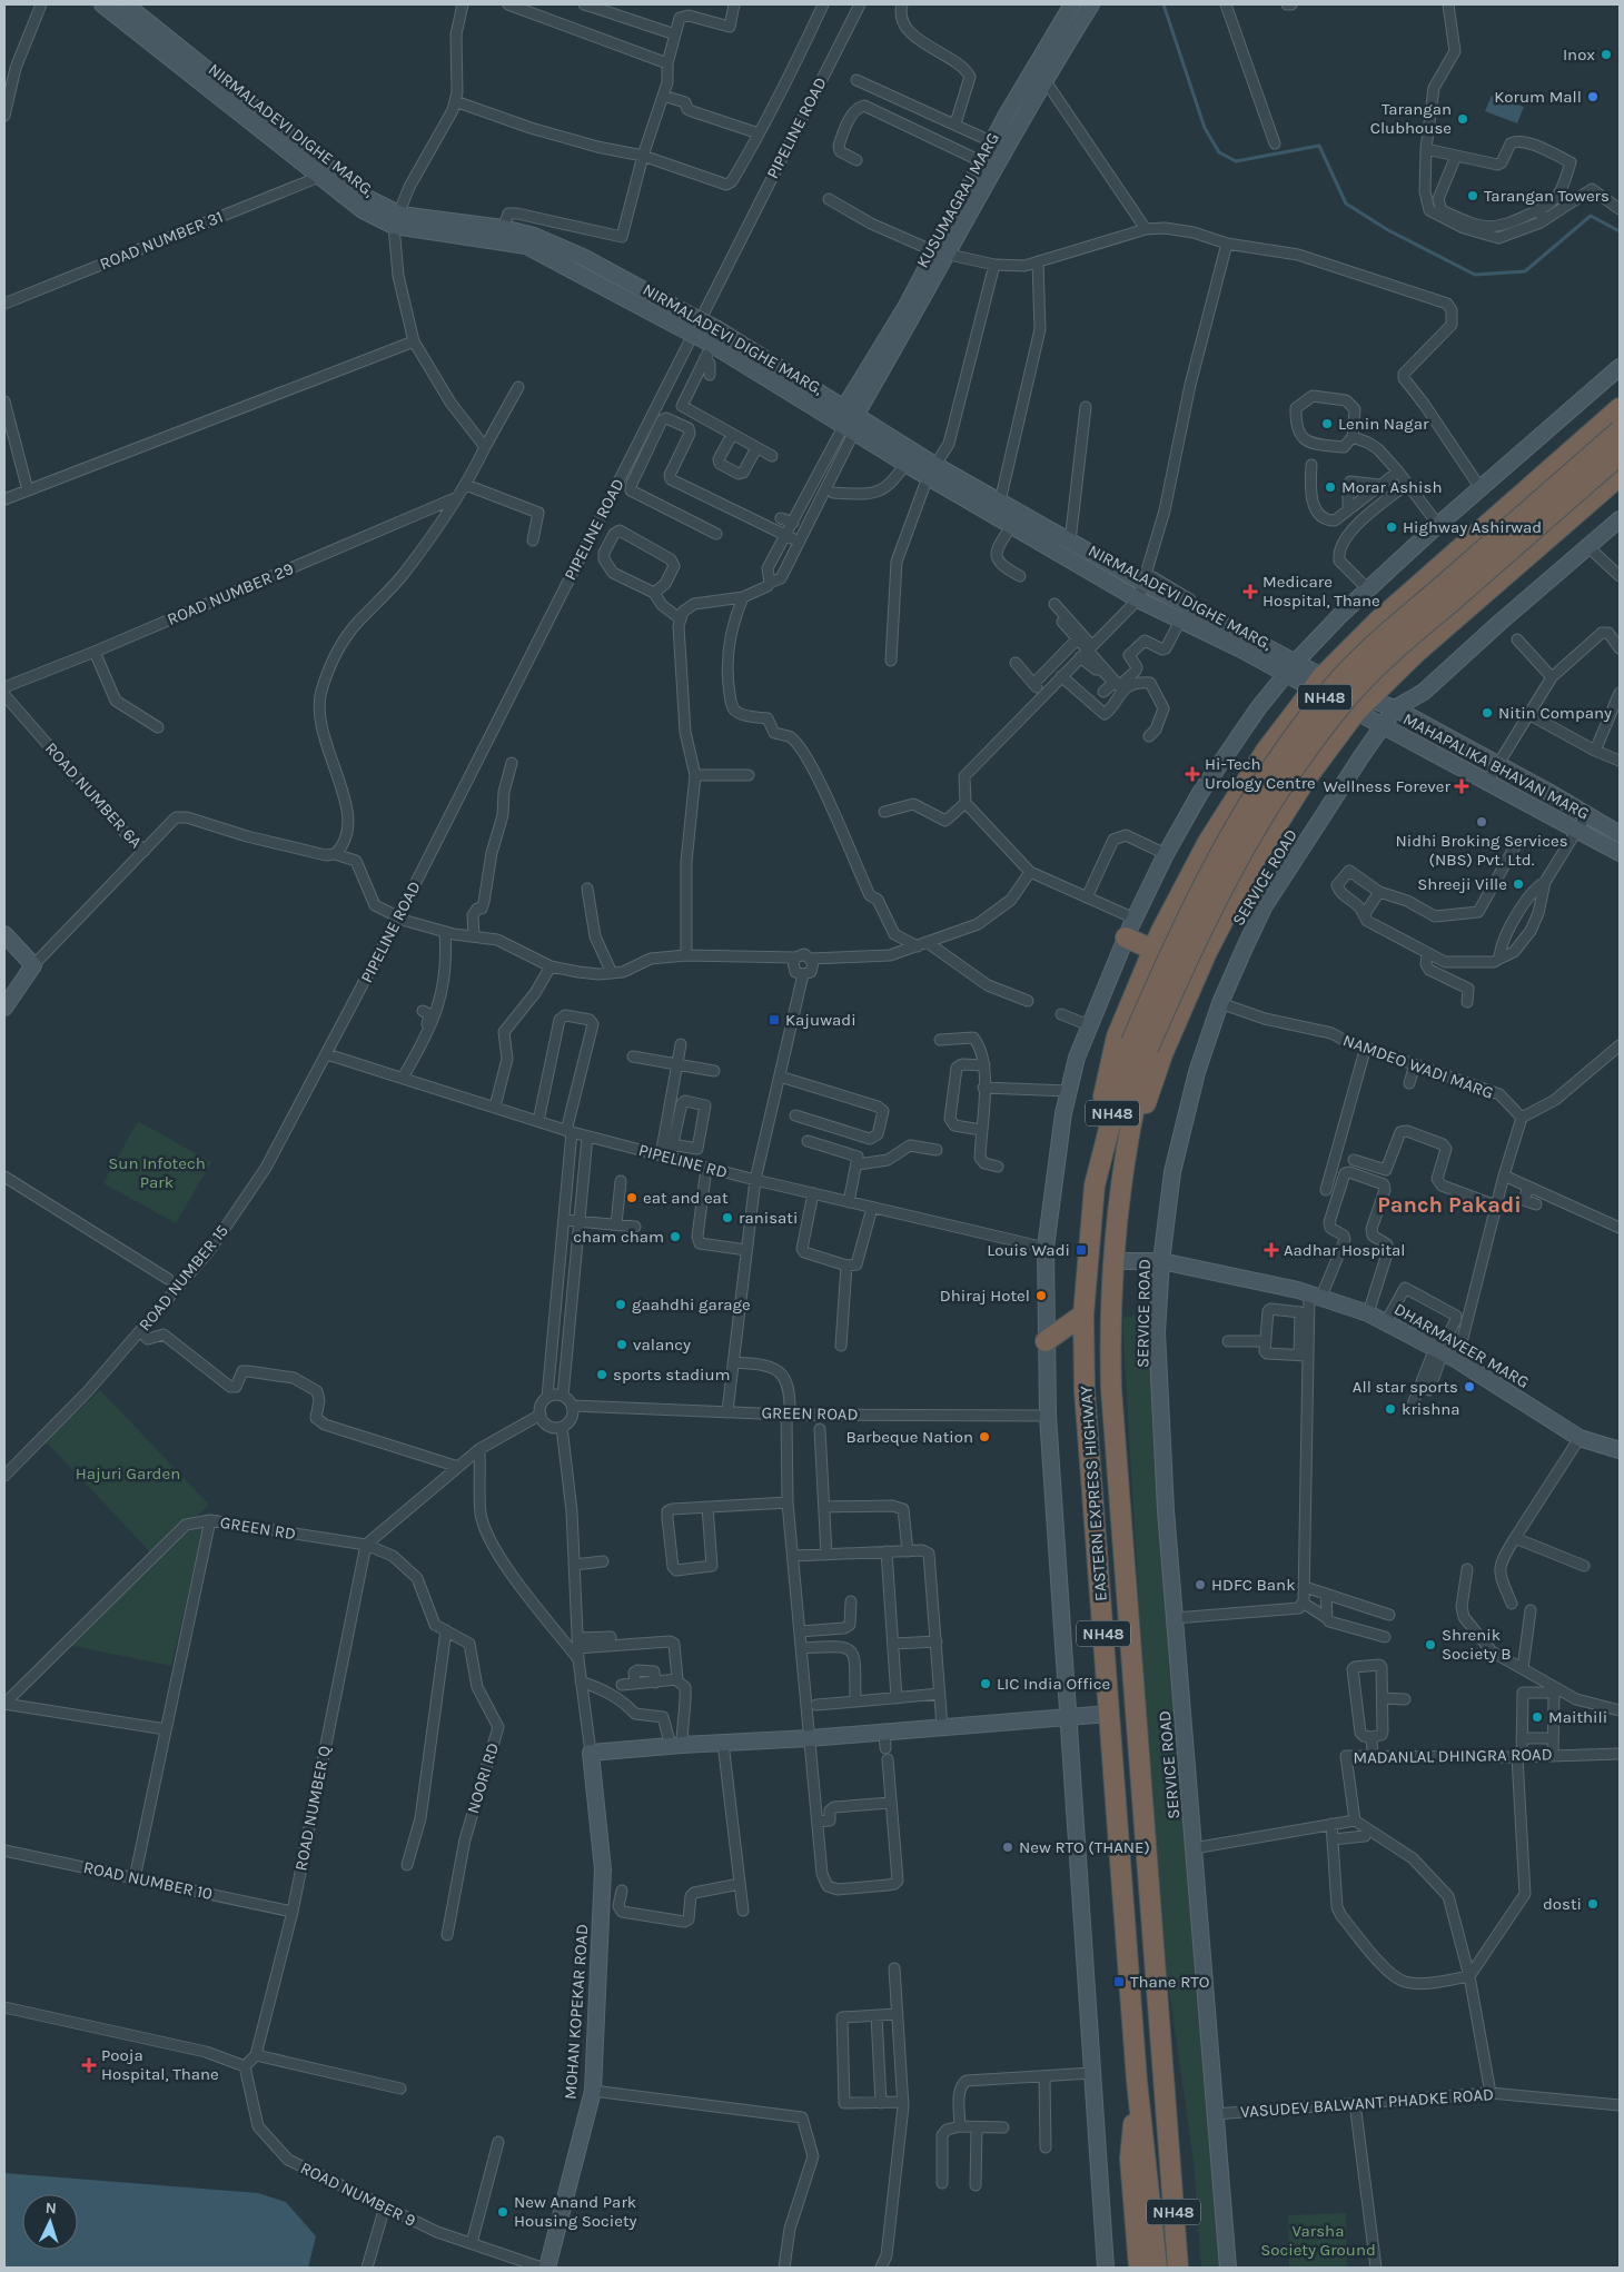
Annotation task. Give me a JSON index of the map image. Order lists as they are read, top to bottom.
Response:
{
  "streets": {
    "highway": ["NH48", "EASTERN EXPRESS HIGHWAY"],
    "street": [
      "PIPELINE ROAD",
      "NIRMALADEVI DIGHE MARG,",
      "KUSUMAGRAJ MARG",
      "ROAD NUMBER 31",
      "ROAD NUMBER 29",
      "MAHAPALIKA BHAVAN MARG",
      "ROAD NUMBER 6A",
      "SERVICE ROAD",
      "NAMDEO WADI MARG",
      "PIPELINE RD",
      "ROAD NUMBER 15",
      "DHARMAVEER MARG",
      "GREEN ROAD",
      "GREEN RD",
      "MADANLAL DHINGRA ROAD",
      "NOORI RD",
      "ROAD NUMBER Q",
      "ROAD NUMBER 10",
      "MOHAN KOPEKAR ROAD",
      "VASUDEV BALWANT PHADKE ROAD",
      "ROAD NUMBER 9"
    ]
  },
  "crossings": [
    ["PIPELINE ROAD", "PIPELINE RD"],
    ["PIPELINE ROAD", "ROAD NUMBER 15"],
    ["NIRMALADEVI DIGHE MARG,", "KUSUMAGRAJ MARG"],
    ["NIRMALADEVI DIGHE MARG,", "ROAD NUMBER 31"],
    ["NIRMALADEVI DIGHE MARG,", "MAHAPALIKA BHAVAN MARG"],
    ["NH48", "EASTERN EXPRESS HIGHWAY"],
    ["MAHAPALIKA BHAVAN MARG", "SERVICE ROAD"],
    ["SERVICE ROAD", "NAMDEO WADI MARG"],
    ["SERVICE ROAD", "DHARMAVEER MARG"],
    ["SERVICE ROAD", "VASUDEV BALWANT PHADKE ROAD"],
    ["PIPELINE RD", "ROAD NUMBER 15"],
    ["DHARMAVEER MARG", "EASTERN EXPRESS HIGHWAY"],
    ["GREEN RD", "NOORI RD"],
    ["GREEN RD", "ROAD NUMBER Q"],
    ["NOORI RD", "ROAD NUMBER Q"],
    ["ROAD NUMBER Q", "ROAD NUMBER 10"]
  ],
  "districts": ["Panch Pakadi"],
  "parks": ["Sun Infotech Park", "Hajuri Garden", "Varsha Society Ground"],
  "places": {
    "other": [
      "Inox",
      "Korum Mall",
      "Tarangan Clubhouse",
      "Tarangan Towers",
      "Lenin Nagar",
      "Morar Ashish",
      "Highway Ashirwad",
      "Nitin Company",
      "Nidhi Broking Services (NBS) Pvt. Ltd.",
      "Shreeji Ville",
      "eat and eat",
      "ranisati",
      "cham cham",
      "Dhiraj Hotel",
      "gaahdhi garage",
      "valancy",
      "sports stadium",
      "All star sports",
      "krishna",
      "Barbeque Nation",
      "HDFC Bank",
      "Shrenik Society B",
      "LIC India Office",
      "Maithili",
      "New RTO (THANE)",
      "dosti",
      "New Anand Park Housing Society"
    ],
    "health": [
      "Medicare Hospital, Thane",
      "Hi-Tech Urology Centre",
      "Wellness Forever",
      "Aadhar Hospital",
      "Pooja Hospital, Thane"
    ],
    "transit": ["Kajuwadi", "Louis Wadi", "Thane RTO"]
  },
  "north": "top"
}
